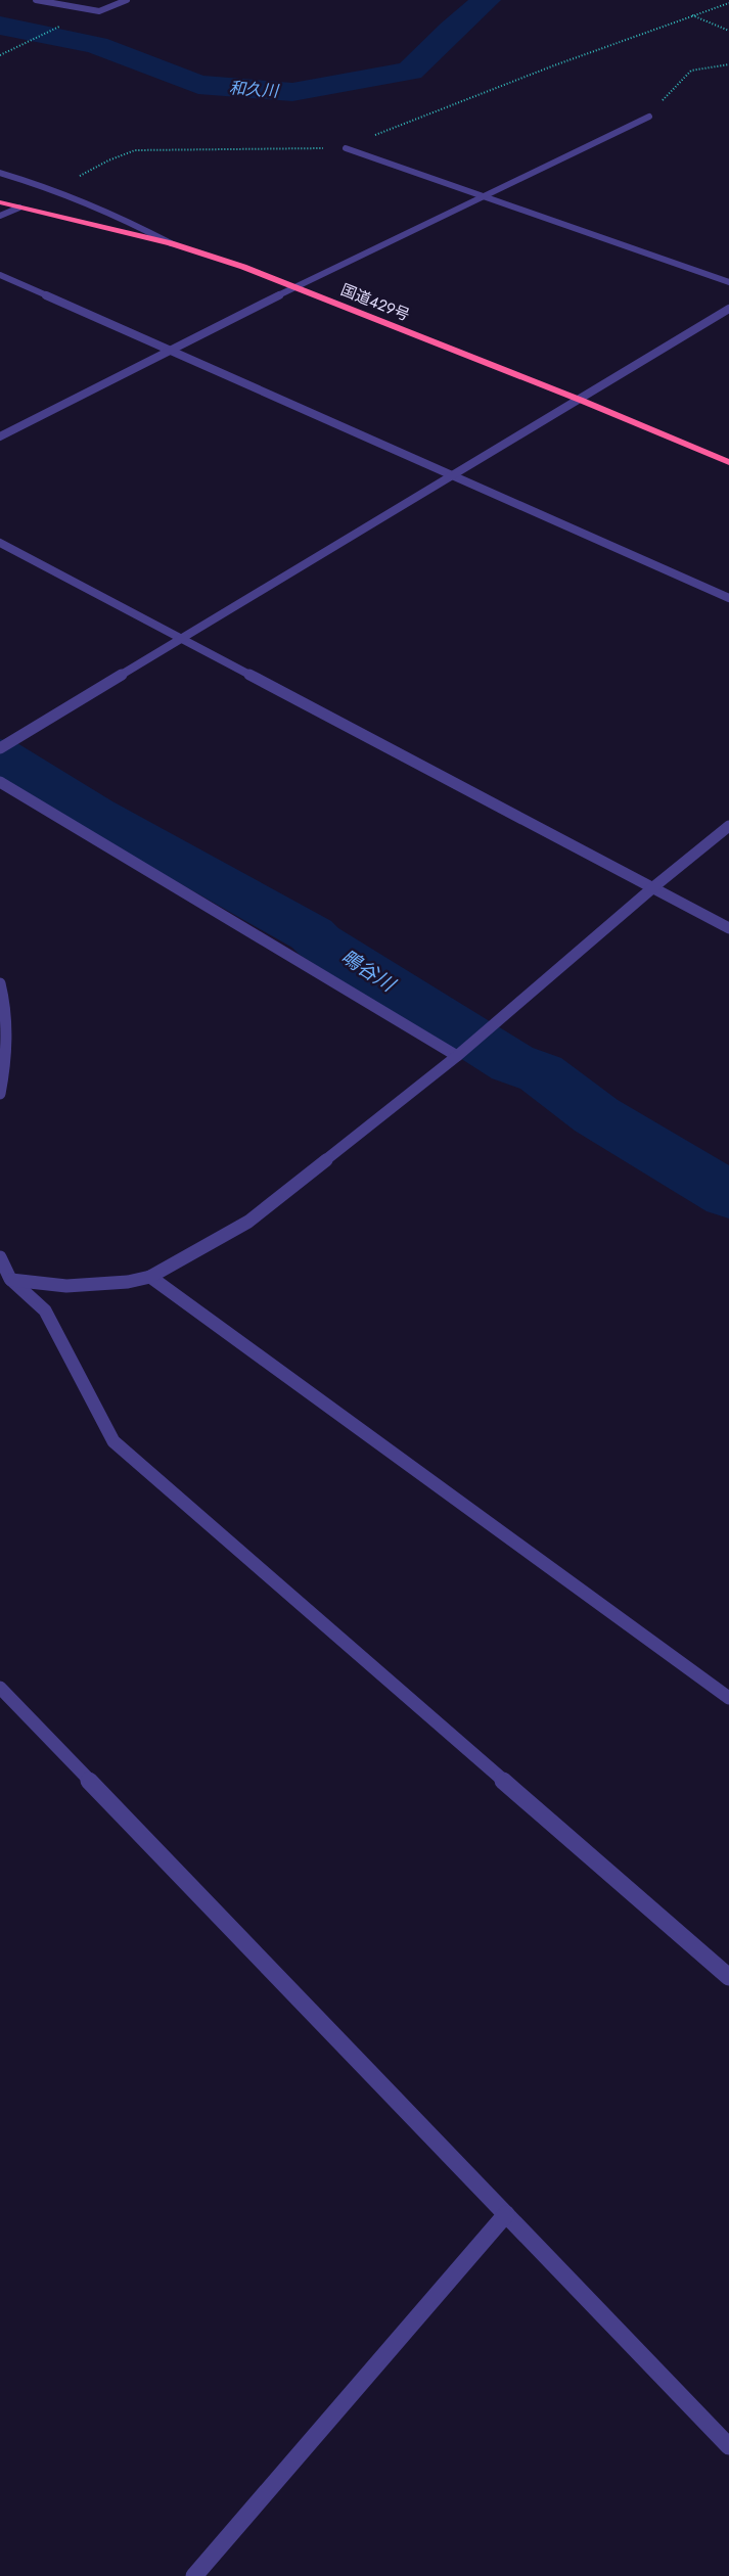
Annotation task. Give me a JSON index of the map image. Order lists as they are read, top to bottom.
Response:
{
  "streets": {
    "highway": ["国道429号"]
  },
  "water": ["和久川", "鴫谷川"]
}
